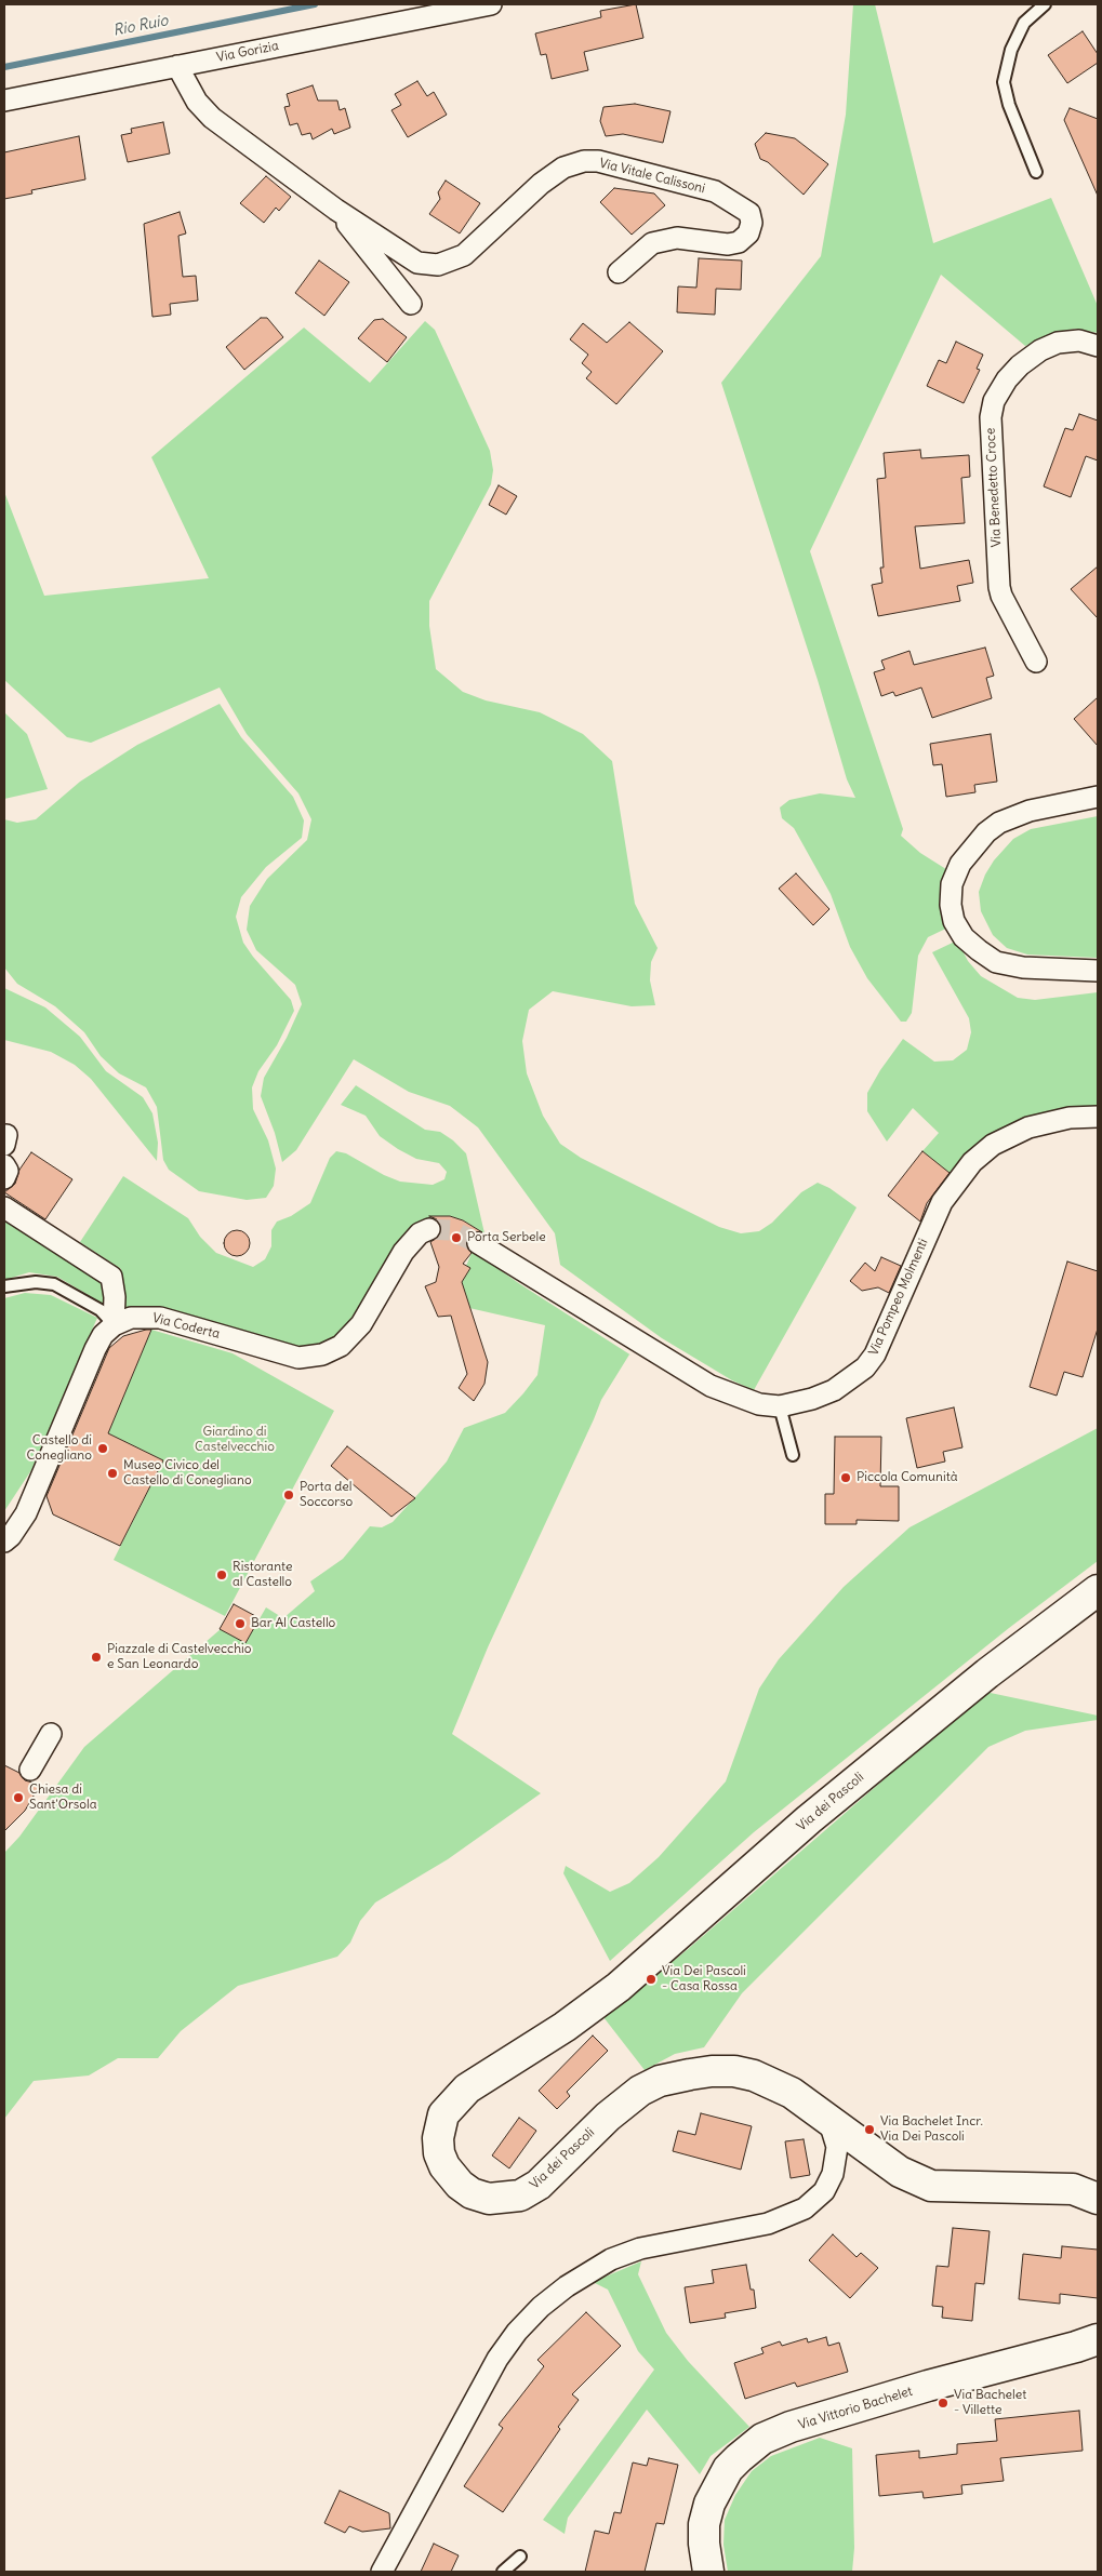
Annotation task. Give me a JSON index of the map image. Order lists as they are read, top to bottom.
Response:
{
  "streets": {
    "street": [
      "Via Gorizia",
      "Via Vitale Calissoni",
      "Via Benedetto Croce",
      "Via Pompeo Molmenti",
      "Via Coderta",
      "Via dei Pascoli",
      "Via Vittorio Bachelet"
    ]
  },
  "crossings": [
    ["Via Gorizia", "Via Vitale Calissoni"]
  ],
  "water": ["Rio Ruio"],
  "parks": ["Giardino di Castelvecchio"],
  "places": [
    "Porta Serbele",
    "Castello di Conegliano",
    "Museo Civico del Castello di Conegliano",
    "Piccola Comunità",
    "Porta del Soccorso",
    "Ristorante al Castello",
    "Bar Al Castello",
    "Piazzale di Castelvecchio e San Leonardo",
    "Chiesa di Sant'Orsola",
    "Via Dei Pascoli - Casa Rossa",
    "Via Bachelet Incr. Via Dei Pascoli",
    "Via Bachelet - Villette"
  ]
}
